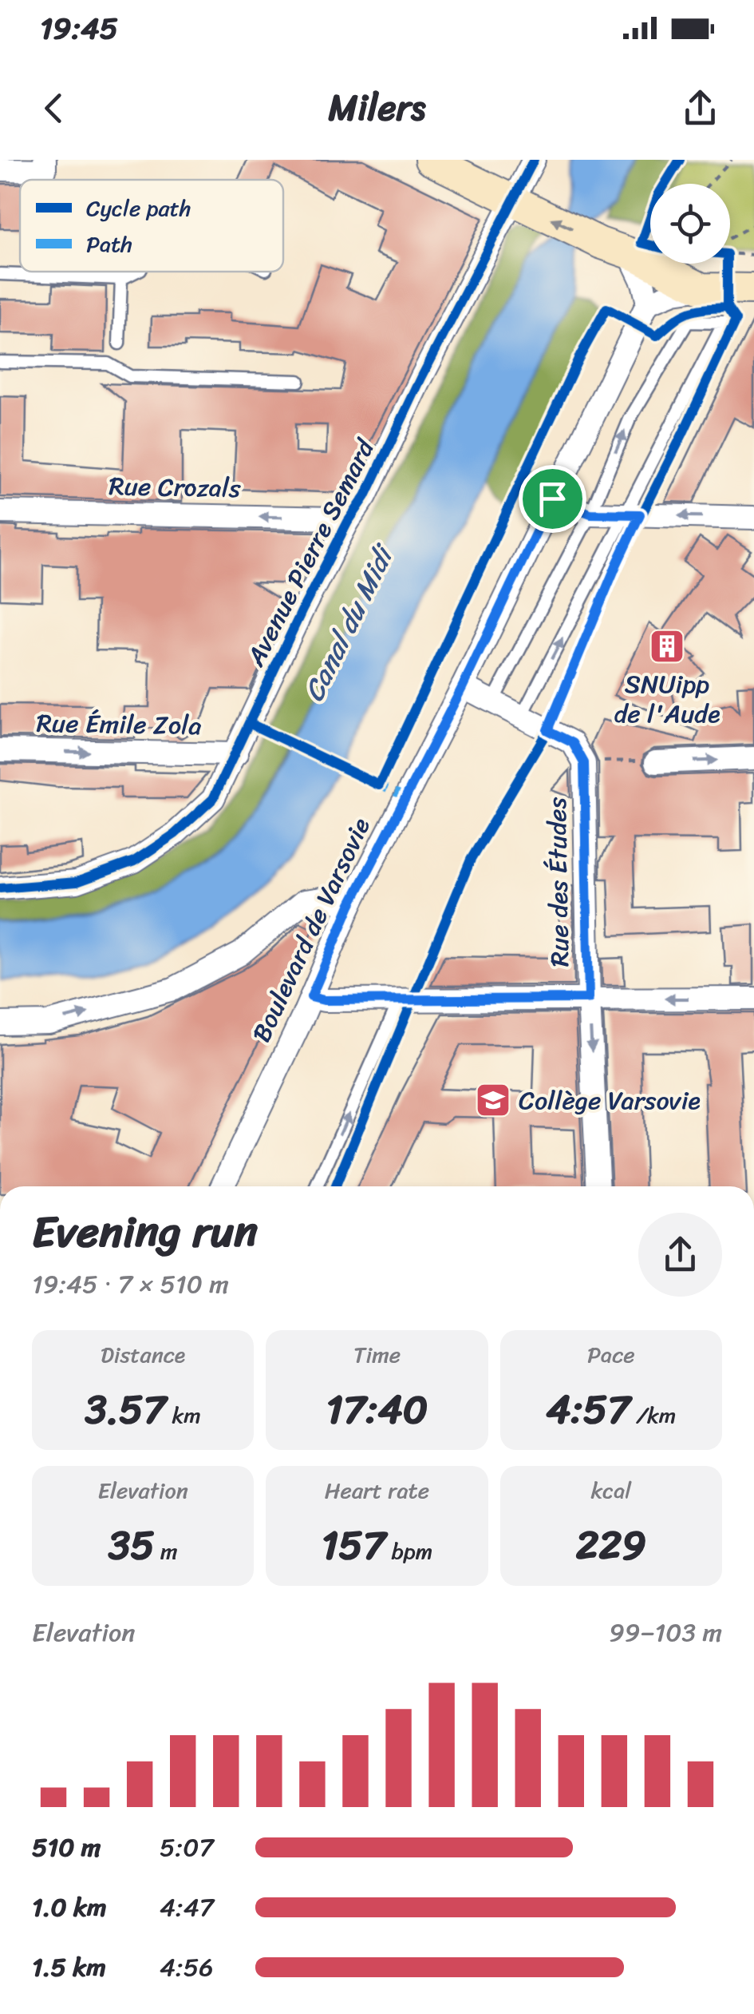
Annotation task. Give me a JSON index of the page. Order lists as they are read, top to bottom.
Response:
{
  "streets": {
    "street": [
      "Rue Crozals",
      "Avenue Pierre Semard",
      "Rue Émile Zola",
      "Rue des Études",
      "Boulevard de Varsovie"
    ]
  },
  "crossings": [
    ["Rue Crozals", "Avenue Pierre Semard"],
    ["Avenue Pierre Semard", "Rue Émile Zola"],
    ["Rue des Études", "Boulevard de Varsovie"]
  ],
  "one_way": ["Rue Crozals", "Rue Émile Zola"],
  "water": ["Canal du Midi"],
  "places": {
    "building": ["SNUipp de l'Aude"],
    "school or university": ["Collège Varsovie"]
  },
  "legend": ["Cycle path", "Path"],
  "page": {
    "status": "19:45",
    "header": "Milers",
    "heading": ["Evening run", "19:45 · 7 × 510 m"],
    "stats": [
      ["Distance", "3.57 km"],
      ["Time", "17:40"],
      ["Pace", "4:57 /km"],
      ["Elevation", "35 m"],
      ["Heart rate", "157 bpm"],
      ["kcal", "229"]
    ],
    "chart": ["Elevation", "99–103 m"],
    "list": [
      {
        "name": "510 m",
        "note": "5:07"
      },
      {
        "name": "1.0 km",
        "note": "4:47"
      },
      {
        "name": "1.5 km",
        "note": "4:56"
      }
    ]
  }
}
